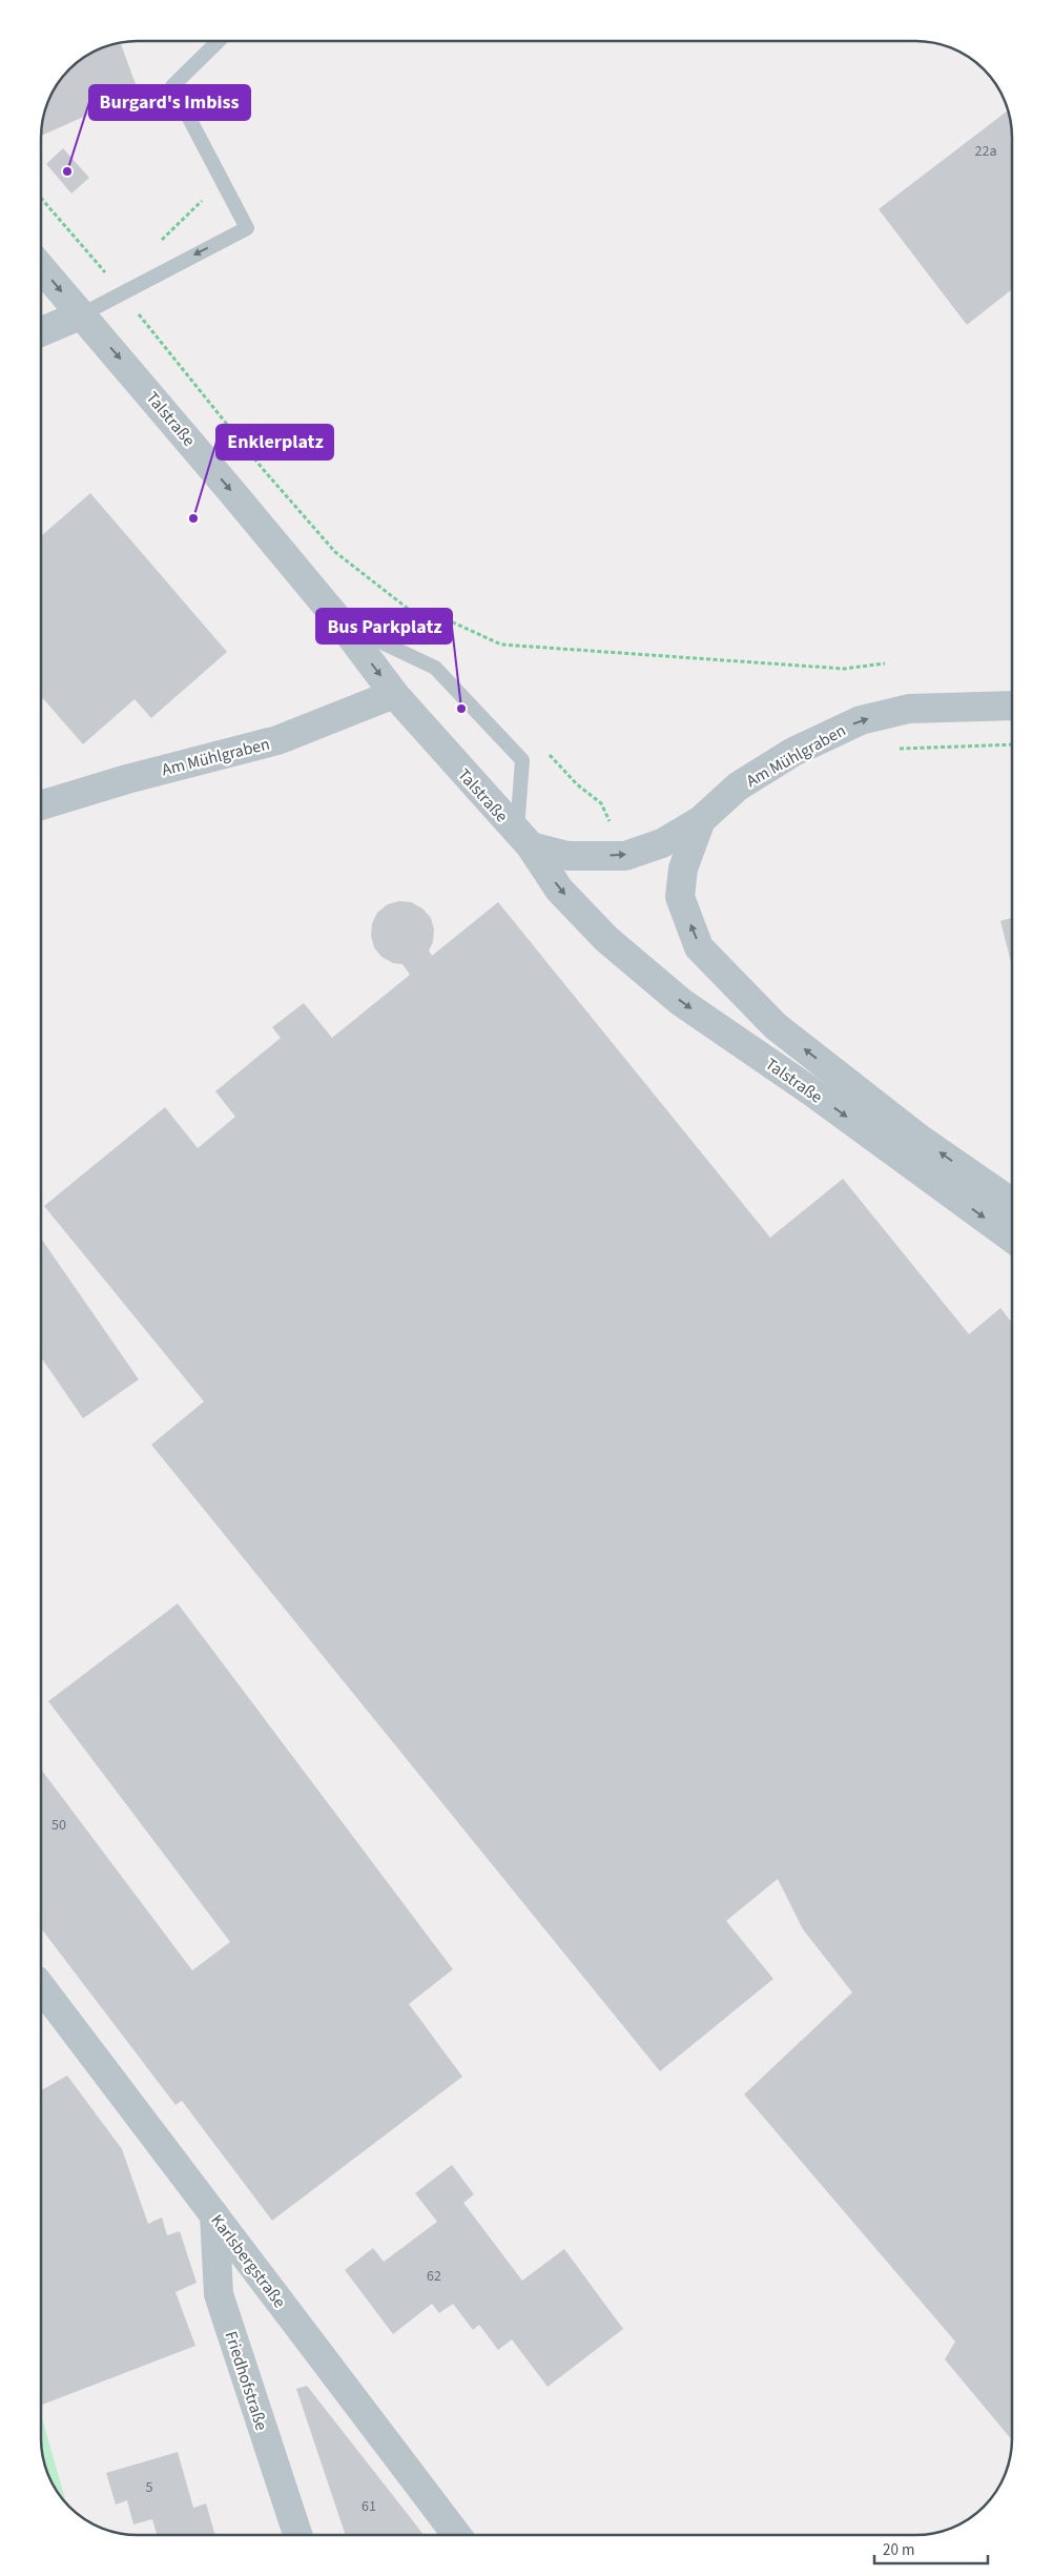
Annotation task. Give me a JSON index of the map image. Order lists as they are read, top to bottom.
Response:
{
  "streets": {
    "street": [
      "Talstraße",
      "Am Mühlgraben",
      "Karlsbergstraße",
      "Friedhofstraße"
    ]
  },
  "crossings": [
    ["Talstraße", "Am Mühlgraben"],
    ["Karlsbergstraße", "Friedhofstraße"]
  ],
  "one_way": ["Am Mühlgraben"],
  "places": ["Burgard's Imbiss", "Enklerplatz", "Bus Parkplatz"],
  "house_numbers": [
    "22a",
    "50",
    "62",
    "5",
    "61"
  ],
  "scale_bar": "20 m"
}
